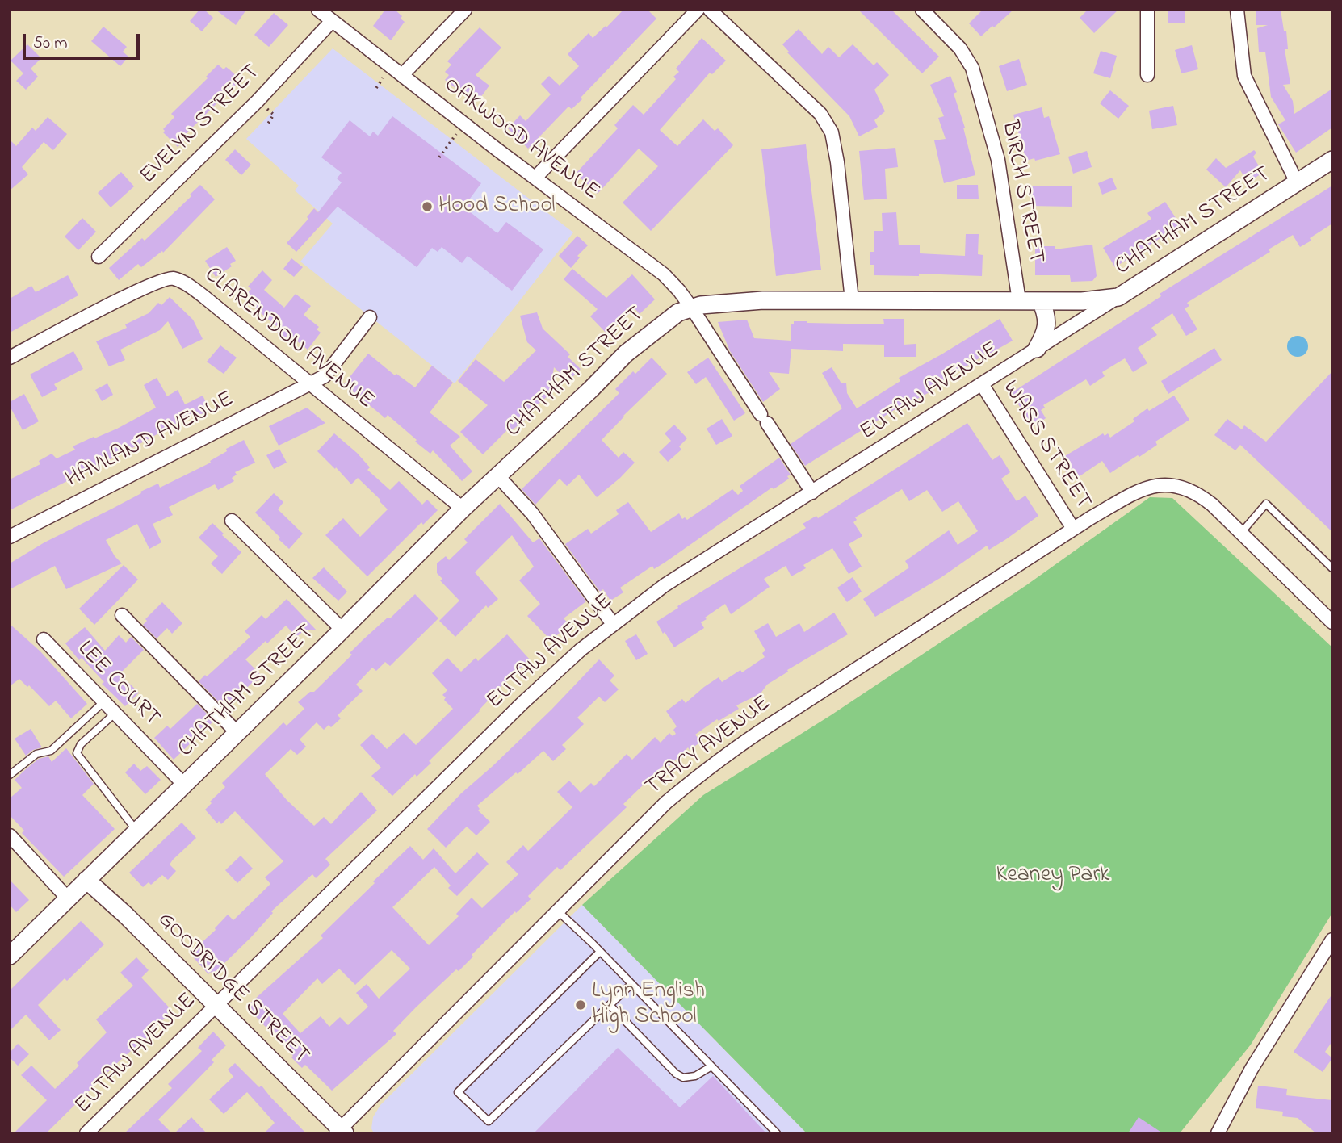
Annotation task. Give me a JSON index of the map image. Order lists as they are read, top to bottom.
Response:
{
  "streets": {
    "main road": ["CHATHAM STREET", "GOODRIDGE STREET"],
    "street": [
      "EVELYN STREET",
      "OAKWOOD AVENUE",
      "BIRCH STREET",
      "CLARENDON AVENUE",
      "EUTAW AVENUE",
      "HAVILAND AVENUE",
      "WASS STREET",
      "LEE COURT",
      "TRACY AVENUE"
    ]
  },
  "crossings": [
    ["EVELYN STREET", "OAKWOOD AVENUE"],
    ["OAKWOOD AVENUE", "CHATHAM STREET"],
    ["OAKWOOD AVENUE", "EUTAW AVENUE"],
    ["BIRCH STREET", "CHATHAM STREET"],
    ["CHATHAM STREET", "CLARENDON AVENUE"],
    ["CHATHAM STREET", "EUTAW AVENUE"],
    ["CHATHAM STREET", "LEE COURT"],
    ["CHATHAM STREET", "GOODRIDGE STREET"],
    ["CLARENDON AVENUE", "HAVILAND AVENUE"],
    ["EUTAW AVENUE", "WASS STREET"],
    ["EUTAW AVENUE", "GOODRIDGE STREET"],
    ["WASS STREET", "TRACY AVENUE"],
    ["TRACY AVENUE", "GOODRIDGE STREET"]
  ],
  "parks": ["Keaney Park"],
  "places": ["Hood School", "Lynn English High School"],
  "scale_bar": "50 m"
}
